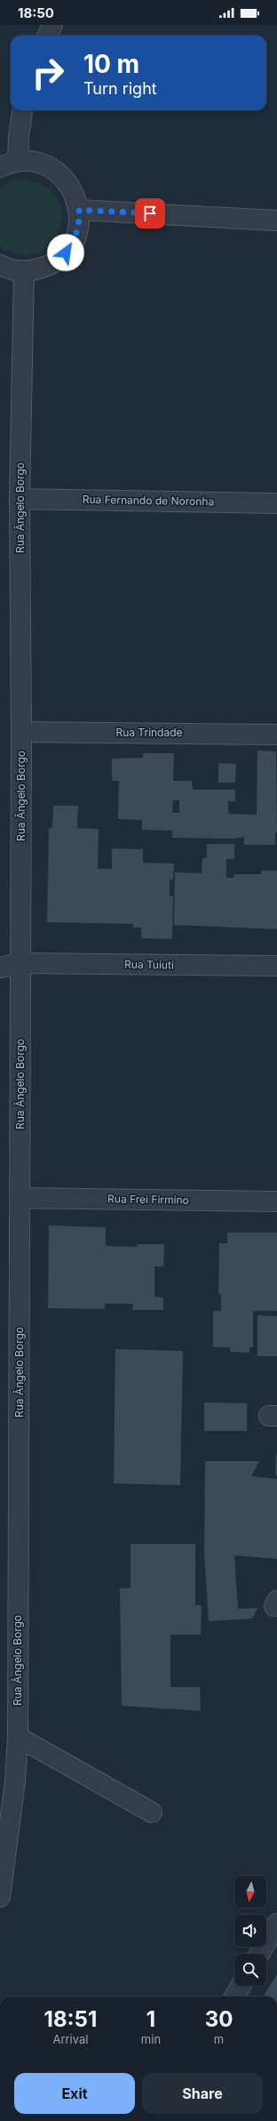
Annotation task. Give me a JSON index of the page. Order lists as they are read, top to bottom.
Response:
{
  "streets": {
    "street": [
      "Rua Fernando de Noronha",
      "Rua Ângelo Borgo",
      "Rua Trindade",
      "Rua Tuiuti",
      "Rua Frei Firmino"
    ]
  },
  "crossings": [
    ["Rua Fernando de Noronha", "Rua Ângelo Borgo"],
    ["Rua Ângelo Borgo", "Rua Trindade"],
    ["Rua Ângelo Borgo", "Rua Tuiuti"],
    ["Rua Ângelo Borgo", "Rua Frei Firmino"]
  ],
  "north": "bottom",
  "page": {
    "status": "18:50",
    "turn": ["10 m", "Turn right"],
    "eta": [
      "18:51",
      "Arrival",
      "1",
      "min",
      "30",
      "m"
    ],
    "buttons": ["Exit", "Share"]
  }
}
